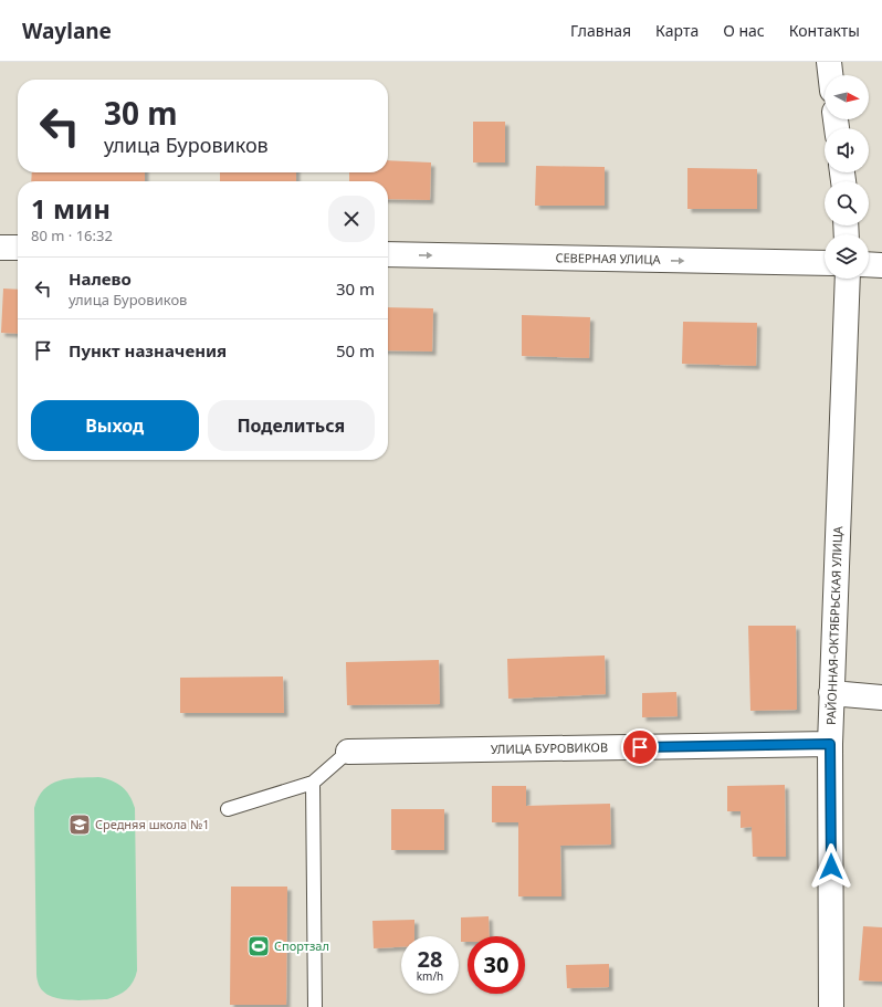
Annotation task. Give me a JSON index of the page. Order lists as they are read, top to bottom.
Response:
{
  "streets": {
    "street": ["СЕВЕРНАЯ УЛИЦА", "РАЙОННАЯ-ОКТЯБРЬСКАЯ УЛИЦА", "УЛИЦА БУРОВИКОВ"]
  },
  "crossings": [
    ["РАЙОННАЯ-ОКТЯБРЬСКАЯ УЛИЦА", "УЛИЦА БУРОВИКОВ"]
  ],
  "one_way": ["СЕВЕРНАЯ УЛИЦА"],
  "places": {
    "school or university": ["Средняя школа №1"],
    "sports": ["Спортзал"]
  },
  "north": "right",
  "page": {
    "header": "Waylane",
    "nav": [
      "Главная",
      "Карта",
      "О нас",
      "Контакты"
    ],
    "turn": ["30 m", "улица Буровиков"],
    "heading": ["1 мин", "80 m · 16:32"],
    "list": [
      {
        "name": "Налево",
        "note": "улица Буровиков",
        "value": "30 m"
      },
      {
        "name": "Пункт назначения",
        "value": "50 m"
      }
    ],
    "buttons": ["Выход", "Поделиться"],
    "speed": "28 km/h",
    "limit": "30"
  }
}
